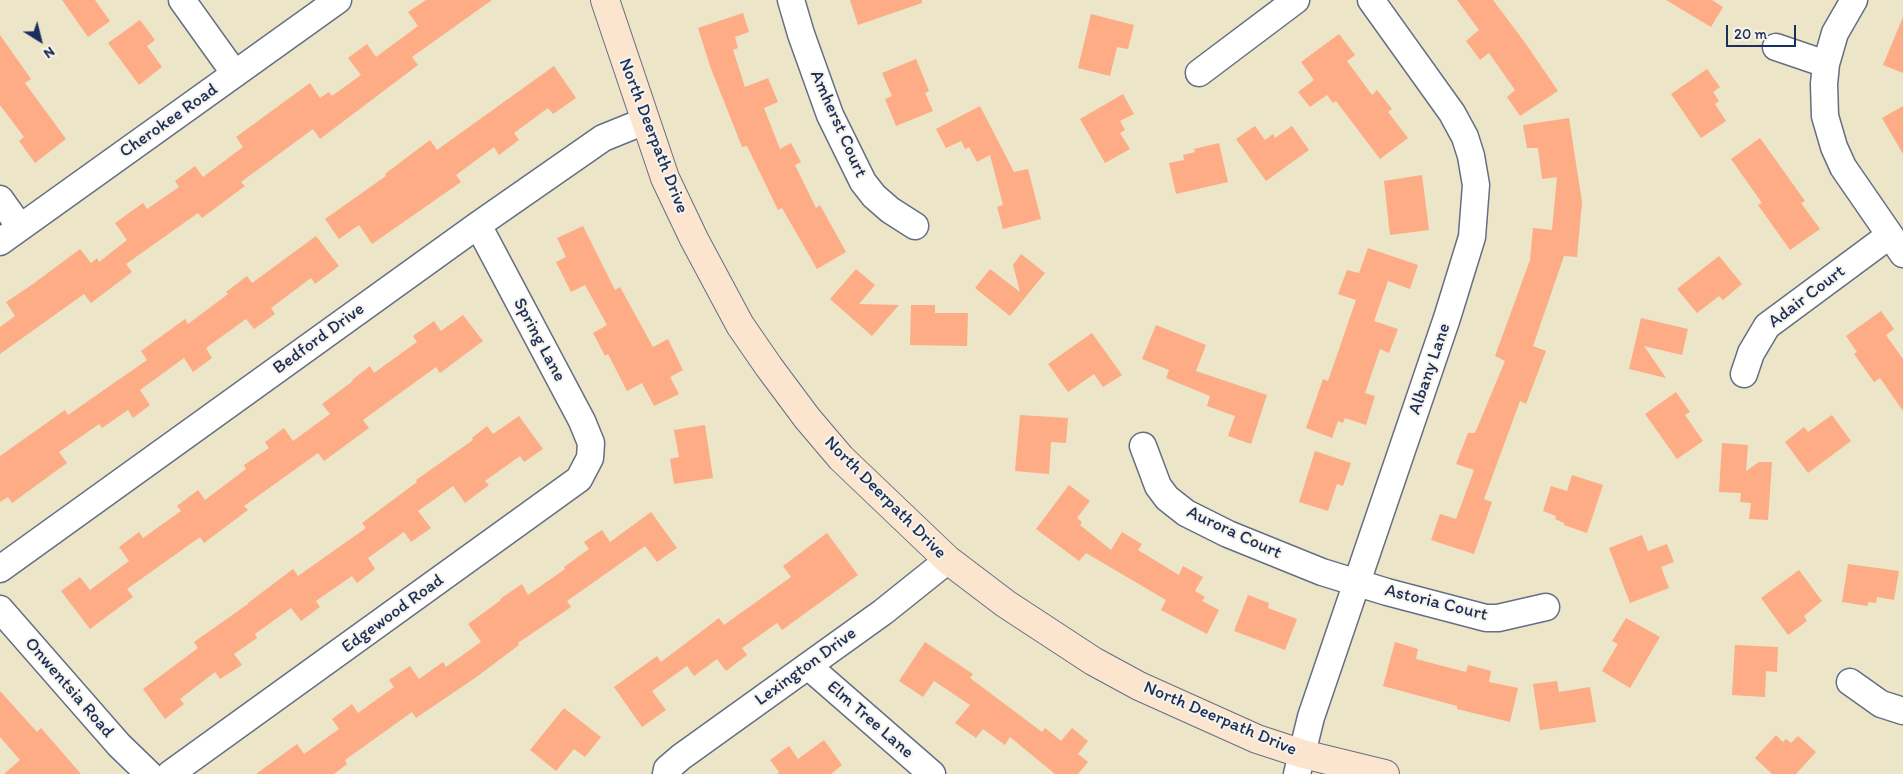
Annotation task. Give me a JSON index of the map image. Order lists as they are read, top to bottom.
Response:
{
  "streets": {
    "street": [
      "Cherokee Road",
      "Amherst Court",
      "North Deerpath Drive",
      "Adair Court",
      "Bedford Drive",
      "Spring Lane",
      "Albany Lane",
      "Aurora Court",
      "Astoria Court",
      "Edgewood Road",
      "Lexington Drive",
      "Onwentsia Road",
      "Elm Tree Lane"
    ]
  },
  "crossings": [
    ["North Deerpath Drive", "Bedford Drive"],
    ["North Deerpath Drive", "Albany Lane"],
    ["North Deerpath Drive", "Lexington Drive"],
    ["Bedford Drive", "Spring Lane"],
    ["Spring Lane", "Edgewood Road"],
    ["Albany Lane", "Aurora Court"],
    ["Albany Lane", "Astoria Court"],
    ["Aurora Court", "Astoria Court"],
    ["Lexington Drive", "Elm Tree Lane"]
  ],
  "scale_bar": "20 m",
  "north": "bottom right"
}
